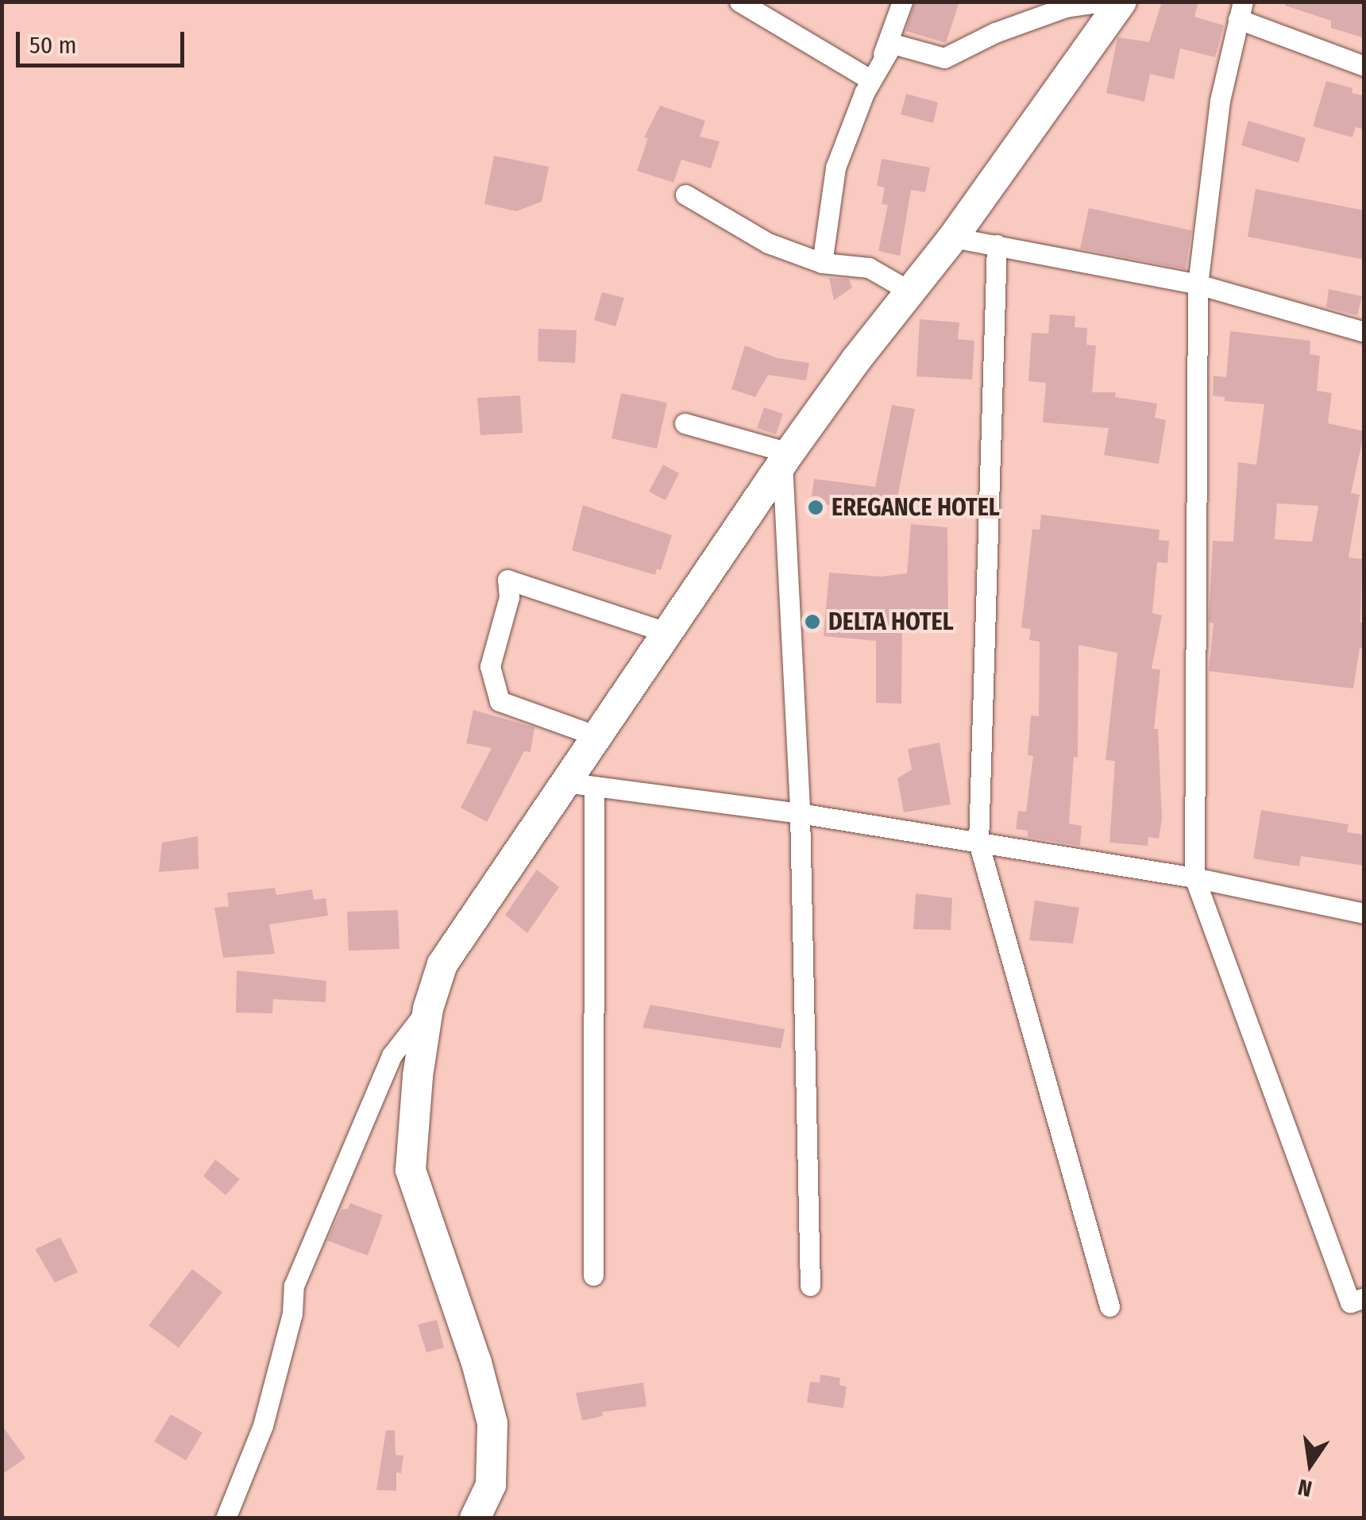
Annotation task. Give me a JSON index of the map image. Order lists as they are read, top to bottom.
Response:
{
  "places": ["EREGANCE HOTEL", "DELTA HOTEL"],
  "scale_bar": "50 m",
  "north": "bottom"
}
